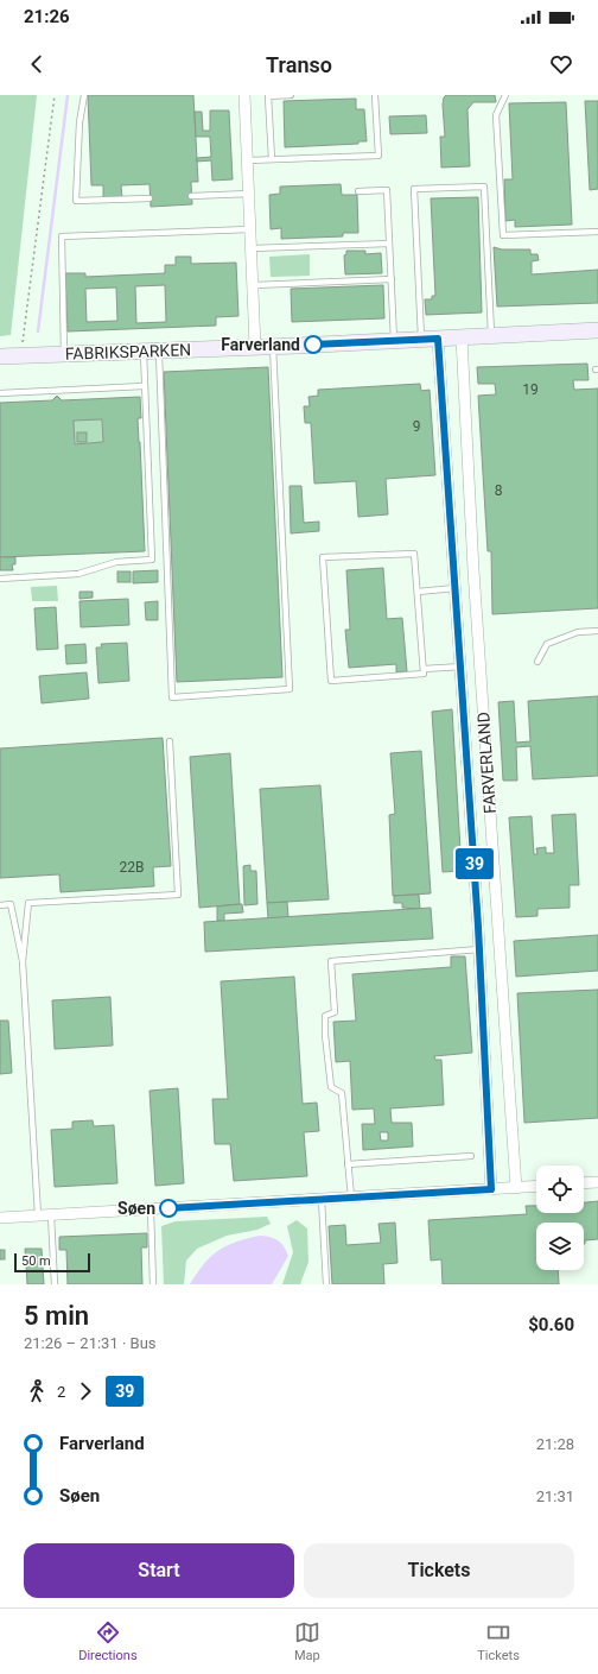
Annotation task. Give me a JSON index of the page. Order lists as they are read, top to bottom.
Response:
{
  "streets": {
    "street": ["FABRIKSPARKEN", "FARVERLAND"]
  },
  "crossings": [
    ["FABRIKSPARKEN", "FARVERLAND"]
  ],
  "places": ["Farverland", "Søen"],
  "lines": ["bus line 39"],
  "house_numbers": [
    "19",
    "9",
    "8",
    "22B"
  ],
  "scale_bar": "50 m",
  "page": {
    "status": "21:26",
    "header": "Transo",
    "on_map": "39",
    "scale": "50 m",
    "heading": ["5 min", "21:26 – 21:31 · Bus", "$0.60"],
    "legs": ["2", "39"],
    "list": [
      {
        "name": "Farverland",
        "value": "21:28"
      },
      {
        "name": "Søen",
        "value": "21:31"
      }
    ],
    "buttons": ["Start", "Tickets"],
    "tabs": ["Directions", "Map", "Tickets"]
  }
}
